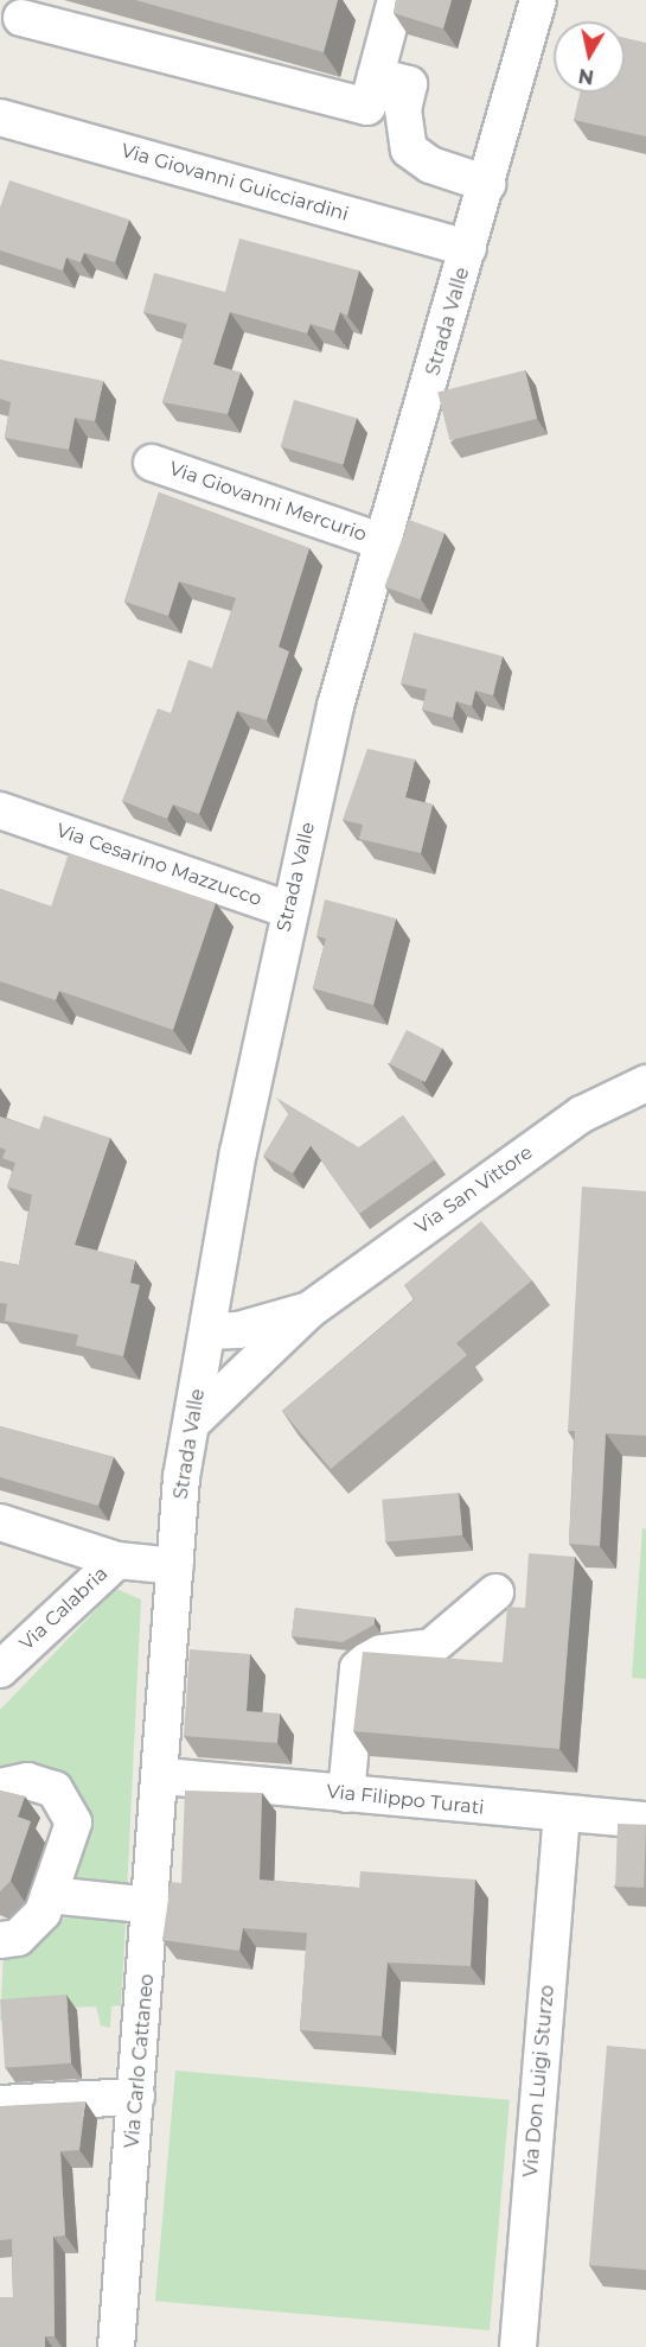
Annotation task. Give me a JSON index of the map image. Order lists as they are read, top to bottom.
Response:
{
  "streets": {
    "street": [
      "Via Giovanni Guicciardini",
      "Strada Valle",
      "Via Giovanni Mercurio",
      "Via Cesarino Mazzucco",
      "Via San Vittore",
      "Via Calabria",
      "Via Filippo Turati",
      "Via Carlo Cattaneo",
      "Via Don Luigi Sturzo"
    ]
  },
  "crossings": [
    ["Via Giovanni Guicciardini", "Strada Valle"],
    ["Strada Valle", "Via Giovanni Mercurio"],
    ["Strada Valle", "Via Cesarino Mazzucco"],
    ["Strada Valle", "Via San Vittore"],
    ["Strada Valle", "Via Calabria"],
    ["Strada Valle", "Via Filippo Turati"],
    ["Strada Valle", "Via Carlo Cattaneo"],
    ["Via Filippo Turati", "Via Carlo Cattaneo"],
    ["Via Filippo Turati", "Via Don Luigi Sturzo"]
  ],
  "north": "bottom"
}
